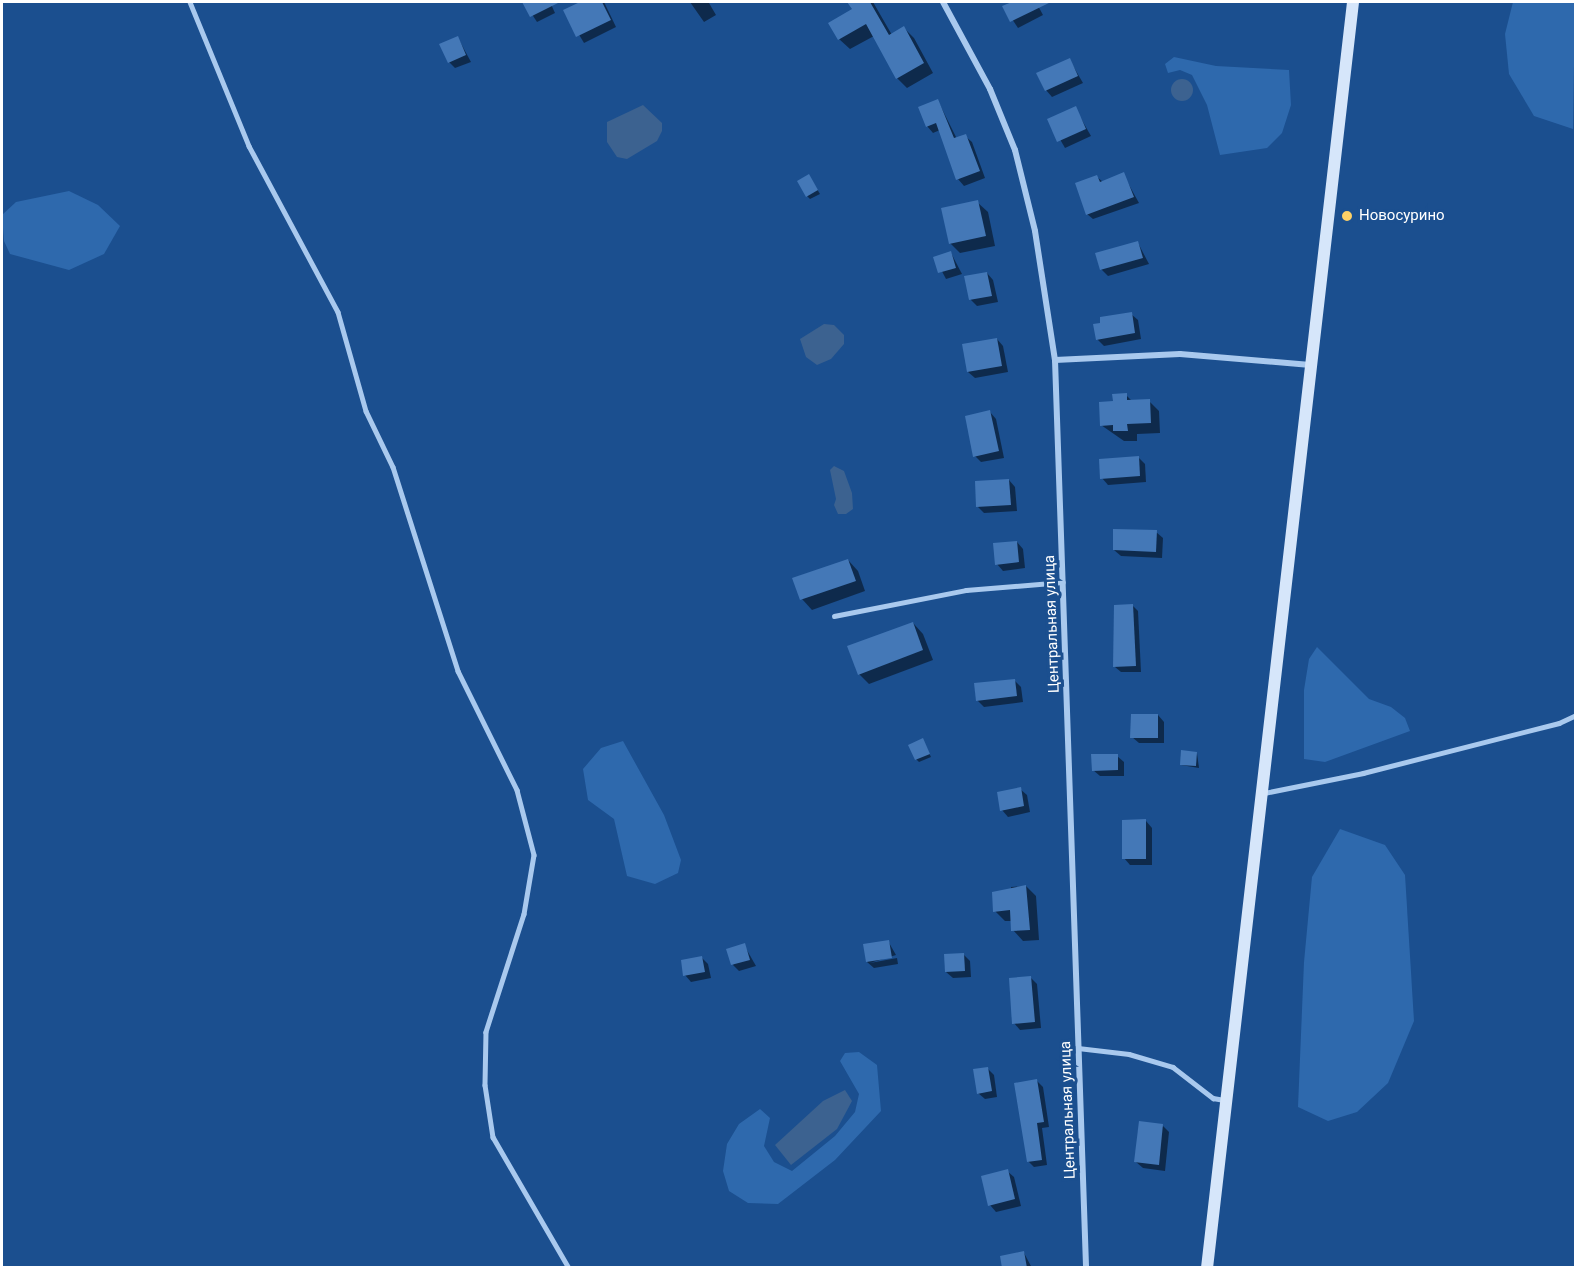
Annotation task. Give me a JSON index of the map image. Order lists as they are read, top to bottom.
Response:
{
  "streets": {
    "street": ["Центральная улица"]
  },
  "places": ["Новосурино"]
}
